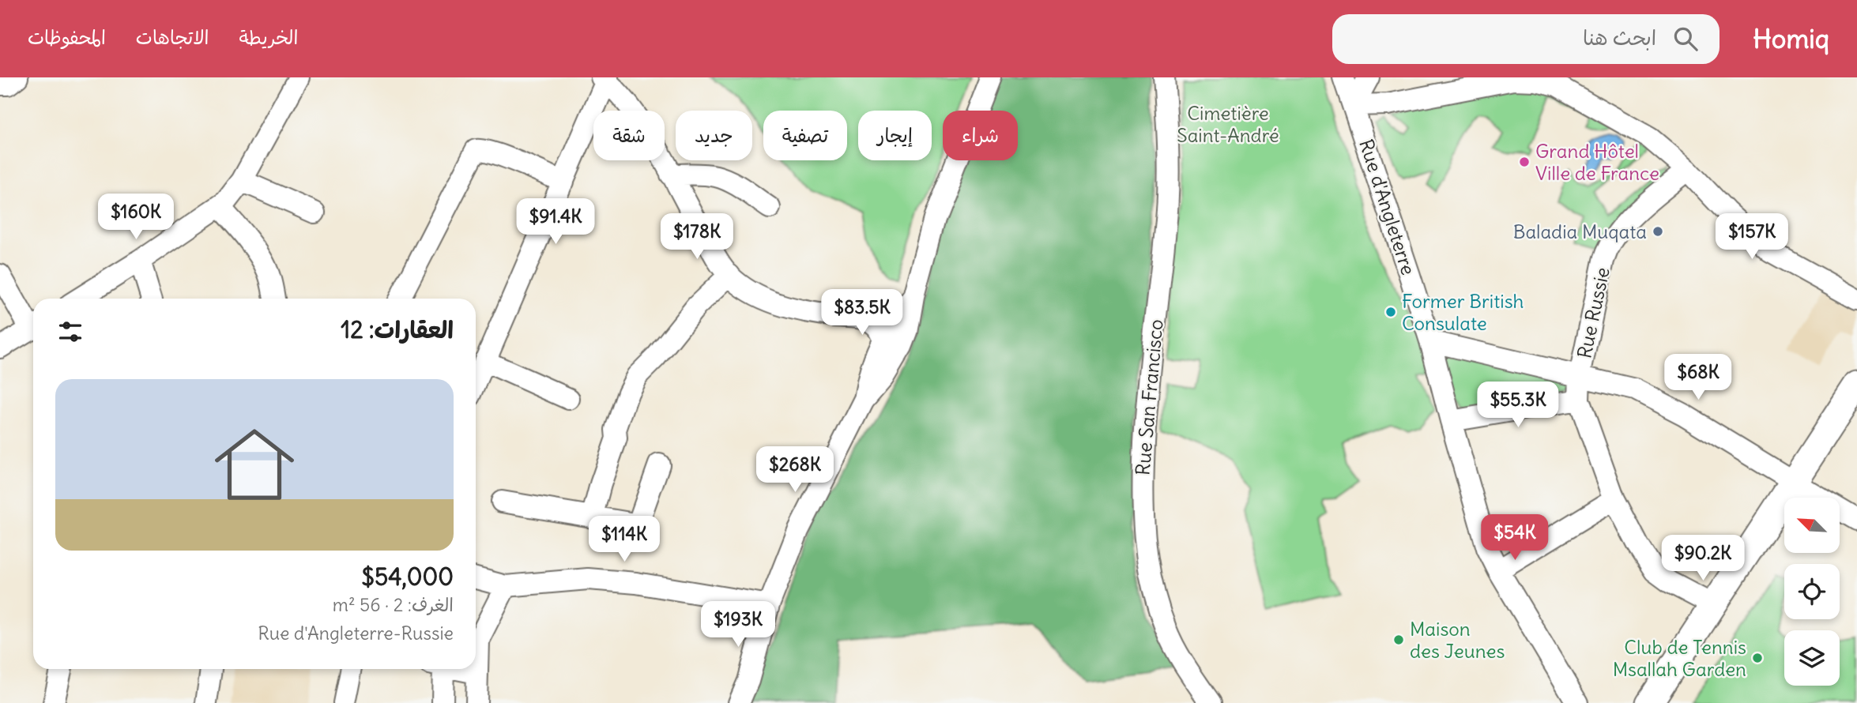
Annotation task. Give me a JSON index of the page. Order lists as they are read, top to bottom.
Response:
{
  "streets": {
    "street": ["Rue d'Angleterre", "Rue Russie", "Rue San Francisco"]
  },
  "parks": ["Cimetière Saint-André"],
  "places": [
    "Grand Hôtel Ville de France",
    "Baladia Muqata",
    "Former British Consulate",
    "Maison des Jeunes",
    "Club de Tennis Msallah Garden"
  ],
  "north": "top left",
  "page": {
    "header": "Homiq",
    "search": "ابحث هنا",
    "nav": ["الخريطة", "الاتجاهات", "المحفوظات"],
    "chip": [
      "شراء",
      "إيجار",
      "تصفية",
      "جديد",
      "شقة"
    ],
    "price": [
      "$160K",
      "$91.4K",
      "$178K",
      "$157K",
      "$83.5K",
      "$68K",
      "$55.3K",
      "$268K",
      "$54K",
      "$114K",
      "$90.2K",
      "$193K"
    ],
    "heading": "العقارات: 12",
    "list": [
      {
        "name": "$54,000",
        "note": "الغرف: 2 · 56 m² · Rue d'Angleterre-Russie"
      }
    ]
  }
}
